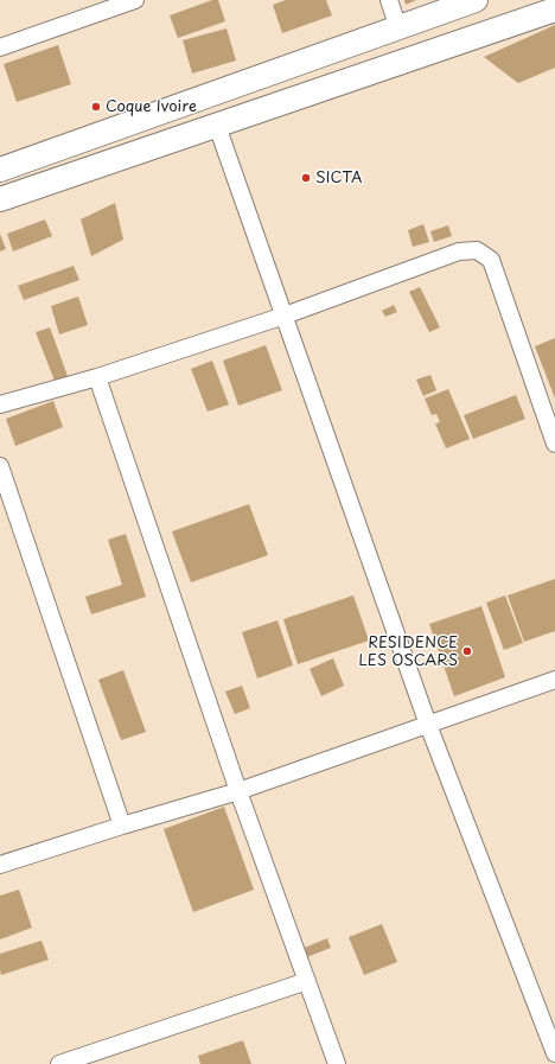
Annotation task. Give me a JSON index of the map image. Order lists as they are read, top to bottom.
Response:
{
  "places": ["Coque Ivoire", "SICTA", "RESIDENCE LES OSCARS"]
}
